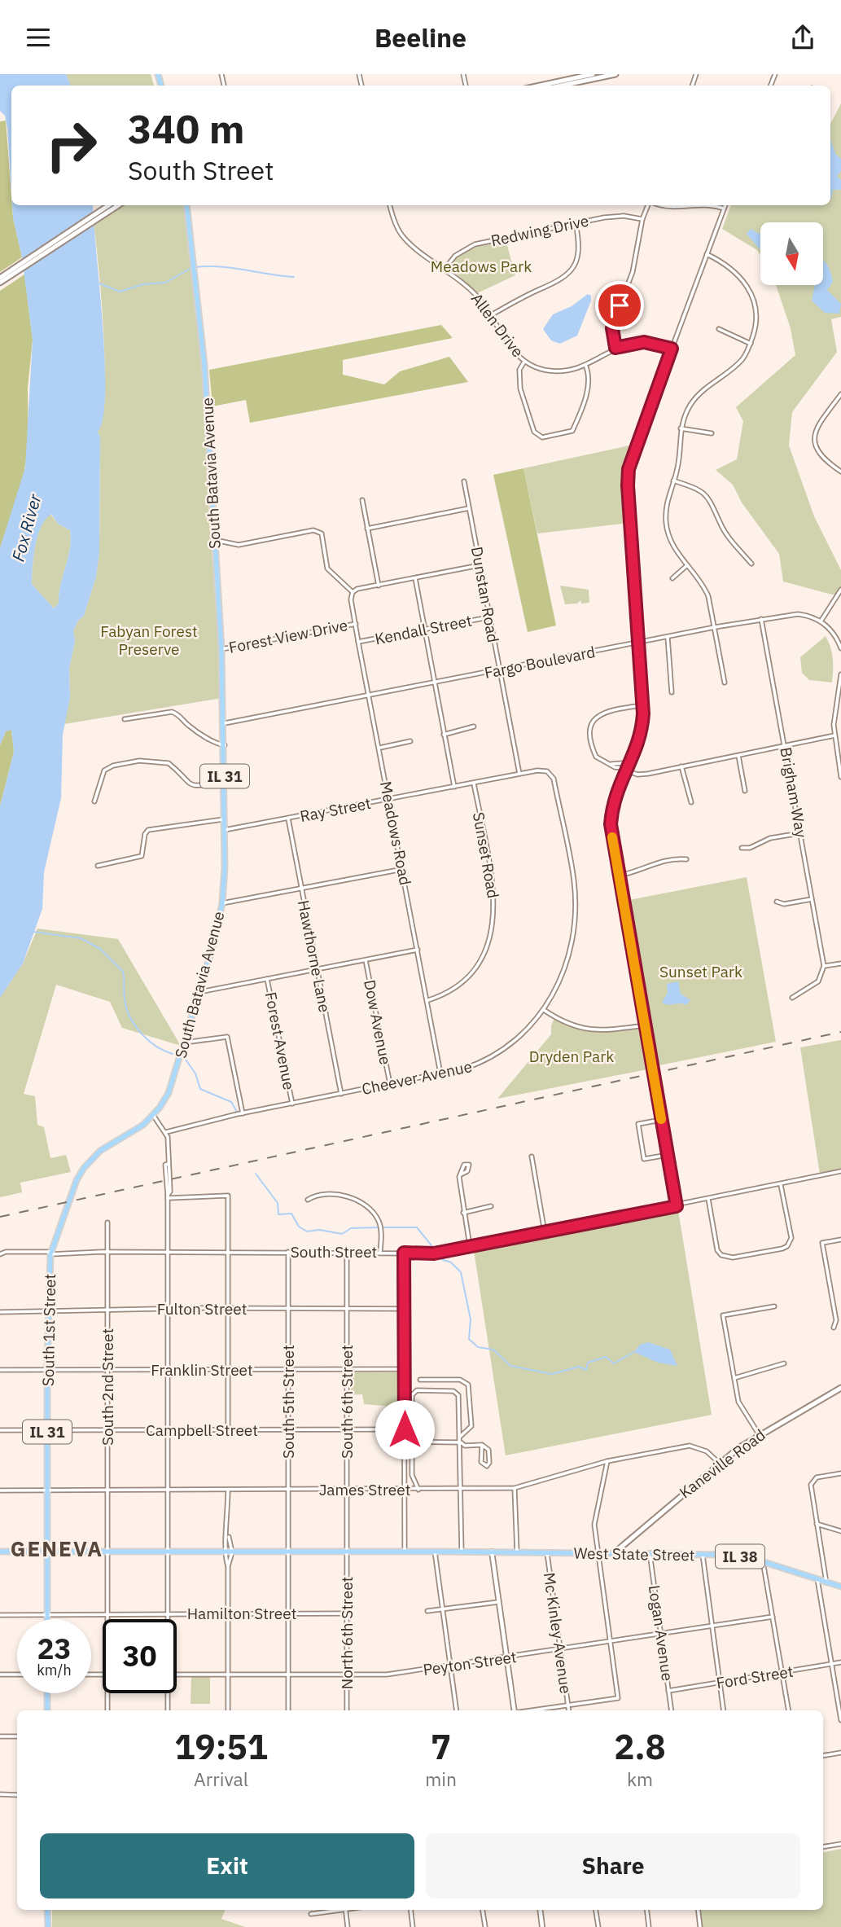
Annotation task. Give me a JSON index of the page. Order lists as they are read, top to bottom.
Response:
{
  "streets": {
    "main road": [
      "South Batavia Avenue",
      "IL 31",
      "South 1st Street",
      "Kaneville Road",
      "West State Street",
      "IL 38"
    ],
    "street": [
      "Redwing Drive",
      "Allen Drive",
      "Dunstan Road",
      "Kendall Street",
      "Forest View Drive",
      "Fargo Boulevard",
      "Brigham Way",
      "Ray Street",
      "Meadows Road",
      "Sunset Road",
      "Hawthorne Lane",
      "Dow Avenue",
      "Forest Avenue",
      "Cheever Avenue",
      "South Street",
      "Fulton Street",
      "Franklin Street",
      "South 2nd Street",
      "South 5th Street",
      "South 6th Street",
      "Campbell Street",
      "James Street",
      "Hamilton Street",
      "North 6th Street",
      "Mc Kinley Avenue",
      "Logan Avenue",
      "Peyton Street",
      "Ford Street"
    ]
  },
  "crossings": [
    ["Redwing Drive", "Allen Drive"],
    ["South Batavia Avenue", "Forest View Drive"],
    ["South Batavia Avenue", "Fargo Boulevard"],
    ["South Batavia Avenue", "Ray Street"],
    ["South Batavia Avenue", "South 1st Street"],
    ["Dunstan Road", "Kendall Street"],
    ["Dunstan Road", "Fargo Boulevard"],
    ["Dunstan Road", "Ray Street"],
    ["Kendall Street", "Meadows Road"],
    ["Forest View Drive", "Meadows Road"],
    ["Fargo Boulevard", "Brigham Way"],
    ["Fargo Boulevard", "Meadows Road"],
    ["IL 31", "South 1st Street"],
    ["IL 31", "IL 38"],
    ["IL 31", "Hamilton Street"],
    ["Ray Street", "Meadows Road"],
    ["Ray Street", "Sunset Road"],
    ["Ray Street", "Hawthorne Lane"],
    ["Ray Street", "Cheever Avenue"],
    ["Meadows Road", "Sunset Road"],
    ["Meadows Road", "Cheever Avenue"],
    ["Hawthorne Lane", "Cheever Avenue"],
    ["Dow Avenue", "Cheever Avenue"],
    ["Forest Avenue", "Cheever Avenue"],
    ["South Street", "South 1st Street"],
    ["South Street", "South 2nd Street"],
    ["South Street", "South 5th Street"],
    ["South Street", "South 6th Street"],
    ["Fulton Street", "South 1st Street"],
    ["Fulton Street", "South 2nd Street"],
    ["Fulton Street", "South 5th Street"],
    ["Fulton Street", "South 6th Street"],
    ["South 1st Street", "Franklin Street"],
    ["South 1st Street", "Campbell Street"],
    ["South 1st Street", "James Street"],
    ["South 1st Street", "IL 38"],
    ["Franklin Street", "South 2nd Street"],
    ["Franklin Street", "South 5th Street"],
    ["Franklin Street", "South 6th Street"],
    ["South 2nd Street", "Campbell Street"],
    ["South 2nd Street", "James Street"],
    ["South 2nd Street", "IL 38"],
    ["South 2nd Street", "Hamilton Street"],
    ["South 5th Street", "Campbell Street"],
    ["South 5th Street", "James Street"],
    ["South 5th Street", "IL 38"],
    ["South 5th Street", "Hamilton Street"],
    ["South 5th Street", "Peyton Street"],
    ["South 6th Street", "Campbell Street"],
    ["South 6th Street", "James Street"],
    ["South 6th Street", "IL 38"],
    ["South 6th Street", "North 6th Street"],
    ["Kaneville Road", "James Street"],
    ["Kaneville Road", "West State Street"],
    ["West State Street", "IL 38"],
    ["West State Street", "Mc Kinley Avenue"],
    ["West State Street", "Logan Avenue"],
    ["IL 38", "North 6th Street"],
    ["Hamilton Street", "North 6th Street"],
    ["North 6th Street", "Peyton Street"],
    ["Mc Kinley Avenue", "Peyton Street"],
    ["Logan Avenue", "Peyton Street"],
    ["Logan Avenue", "Ford Street"]
  ],
  "districts": ["GENEVA"],
  "water": ["Fox River"],
  "parks": [
    "Meadows Park",
    "Fabyan Forest Preserve",
    "Sunset Park",
    "Dryden Park"
  ],
  "north": "bottom",
  "page": {
    "header": "Beeline",
    "turn": ["340 m", "South Street"],
    "speed": "23 km/h",
    "limit": "30",
    "eta": [
      "19:51",
      "Arrival",
      "7",
      "min",
      "2.8",
      "km"
    ],
    "buttons": ["Exit", "Share"]
  }
}
